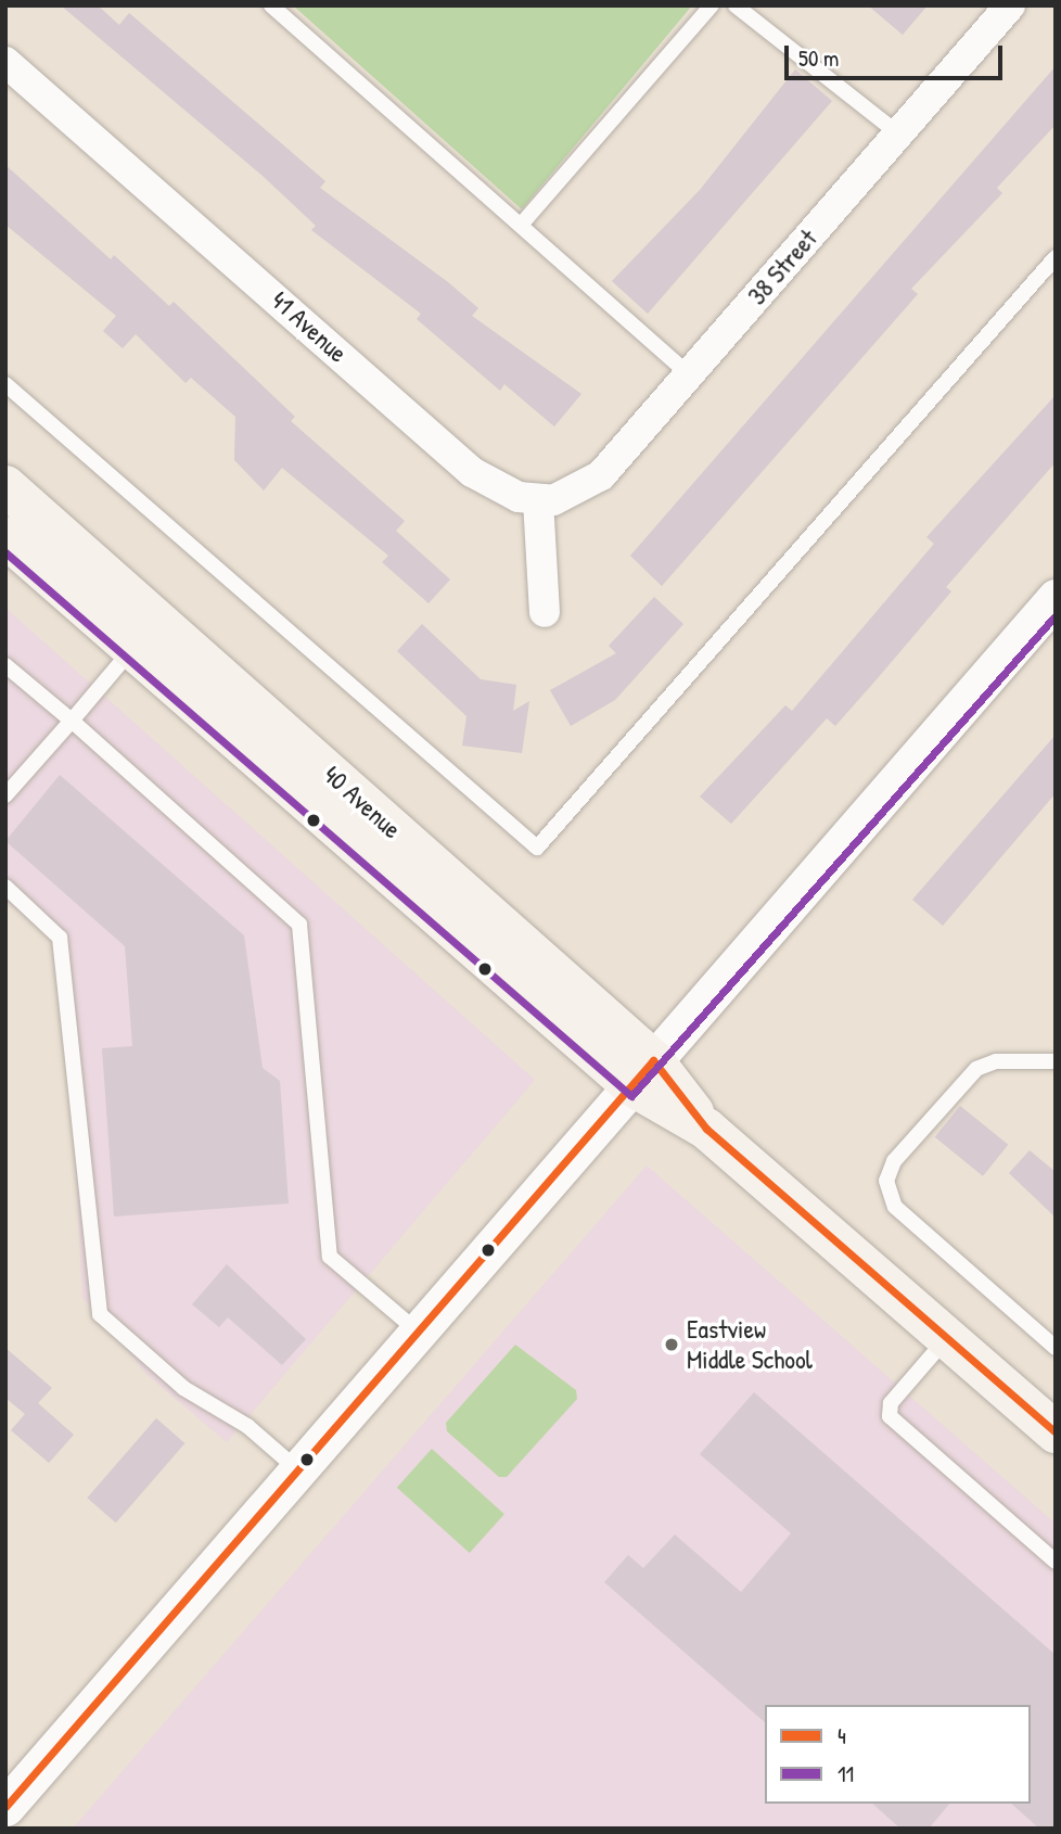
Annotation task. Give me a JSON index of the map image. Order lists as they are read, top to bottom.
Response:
{
  "streets": {
    "main road": ["40 Avenue"],
    "street": ["38 Street", "41 Avenue"]
  },
  "crossings": [
    ["38 Street", "41 Avenue"]
  ],
  "places": ["Eastview Middle School"],
  "lines": ["transit line 11", "transit line 4"],
  "legend": ["4", "11"],
  "scale_bar": "50 m"
}
